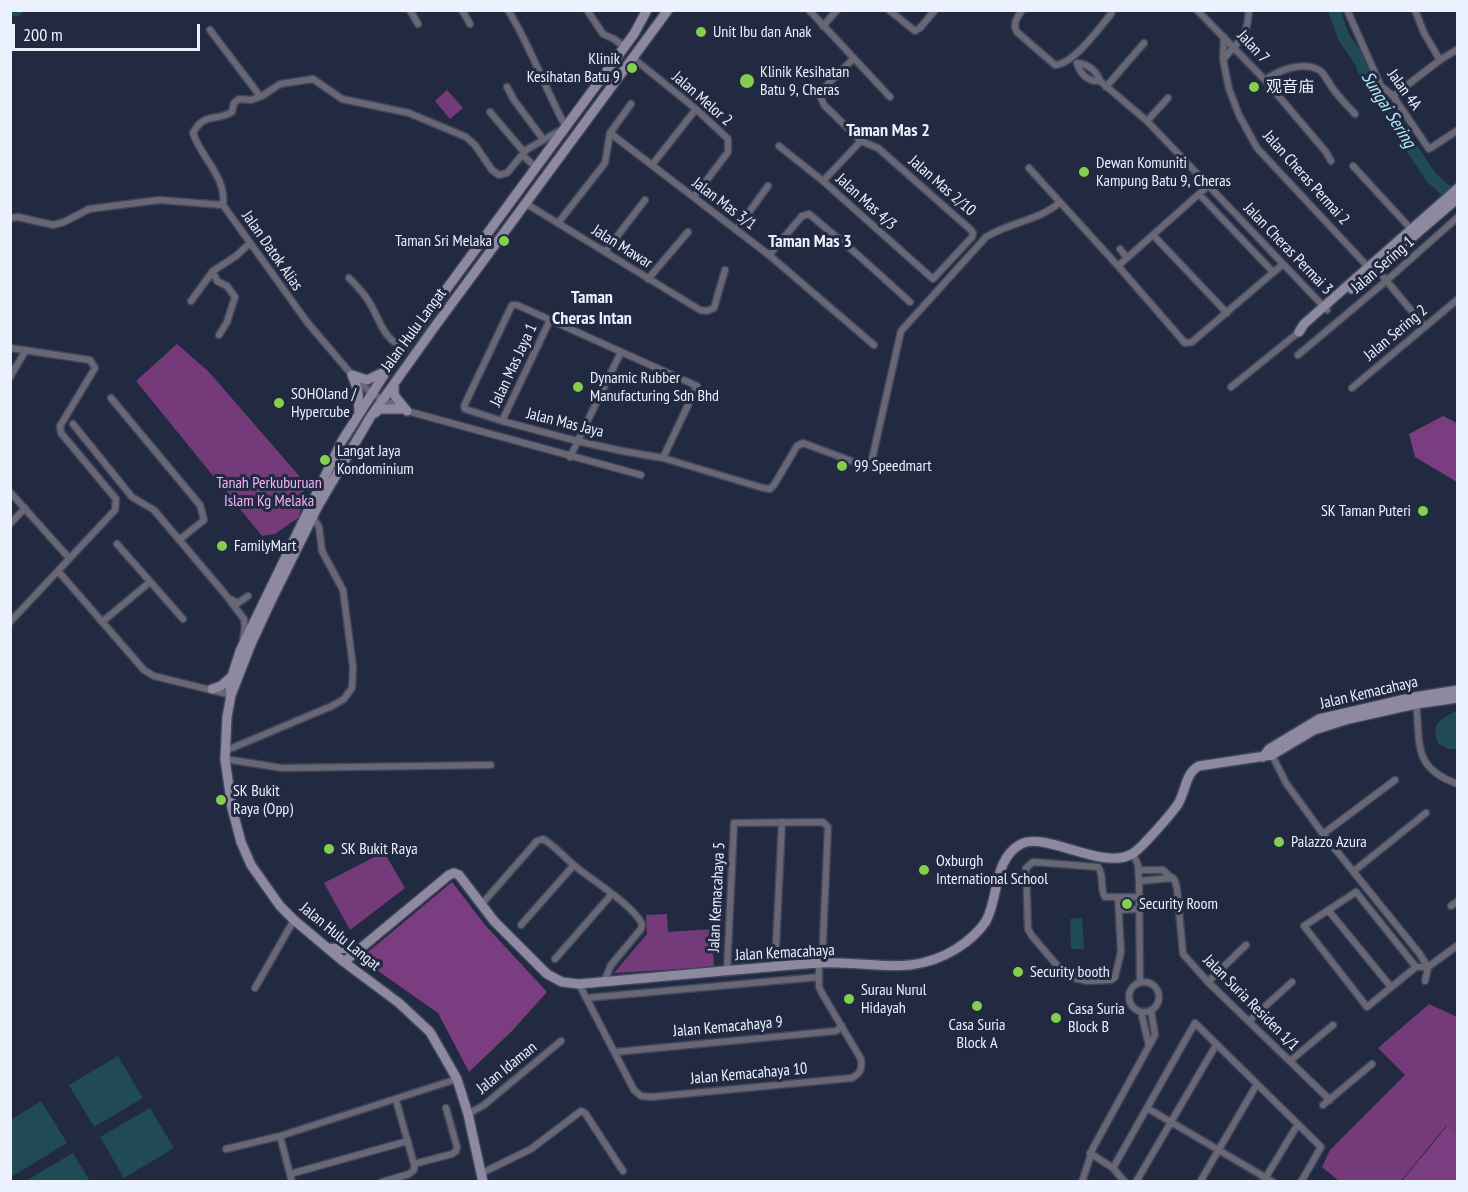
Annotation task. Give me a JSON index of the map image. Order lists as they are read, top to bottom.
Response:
{
  "streets": {
    "main road": ["Jalan Hulu Langat", "Jalan Kemacahaya"],
    "street": [
      "Jalan 7",
      "Jalan 4A",
      "Jalan Melor 2",
      "Jalan Cheras Permai 2",
      "Jalan Mas 2/10",
      "Jalan Mas 4/3",
      "Jalan Mas 3/1",
      "Jalan Mawar",
      "Jalan Cheras Permai 3",
      "Jalan Datok Alias",
      "Jalan Sering 1",
      "Jalan Sering 2",
      "Jalan Mas Jaya 1",
      "Jalan Mas Jaya",
      "Jalan Kemacahaya 5",
      "Jalan Suria Residen 1/1",
      "Jalan Kemacahaya 9",
      "Jalan Idaman",
      "Jalan Kemacahaya 10"
    ]
  },
  "crossings": [
    ["Jalan 7", "Jalan Cheras Permai 2"],
    ["Jalan Melor 2", "Jalan Mas 3/1"],
    ["Jalan Melor 2", "Jalan Hulu Langat"],
    ["Jalan Cheras Permai 2", "Jalan Sering 1"],
    ["Jalan Cheras Permai 2", "Jalan Sering 2"],
    ["Jalan Mas 2/10", "Jalan Mas 4/3"],
    ["Jalan Mawar", "Jalan Hulu Langat"],
    ["Jalan Datok Alias", "Jalan Hulu Langat"],
    ["Jalan Hulu Langat", "Jalan Kemacahaya"],
    ["Jalan Hulu Langat", "Jalan Idaman"],
    ["Jalan Mas Jaya 1", "Jalan Mas Jaya"],
    ["Jalan Kemacahaya", "Jalan Kemacahaya 5"],
    ["Jalan Kemacahaya 9", "Jalan Kemacahaya 10"]
  ],
  "districts": ["Taman Mas 2", "Taman Mas 3", "Taman Cheras Intan"],
  "water": ["Sungai Sering"],
  "parks": ["Tanah Perkuburuan Islam Kg Melaka"],
  "places": [
    "Unit Ibu dan Anak",
    "Klinik Kesihatan Batu 9",
    "Klinik Kesihatan Batu 9, Cheras",
    "观音庙",
    "Dewan Komuniti Kampung Batu 9, Cheras",
    "Taman Sri Melaka",
    "Dynamic Rubber Manufacturing Sdn Bhd",
    "SOHOland / Hypercube",
    "Langat Jaya Kondominium",
    "99 Speedmart",
    "SK Taman Puteri",
    "FamilyMart",
    "SK Bukit Raya (Opp)",
    "Palazzo Azura",
    "SK Bukit Raya",
    "Oxburgh International School",
    "Security Room",
    "Security booth",
    "Surau Nurul Hidayah",
    "Casa Suria Block A",
    "Casa Suria Block B"
  ],
  "scale_bar": "200 m"
}
